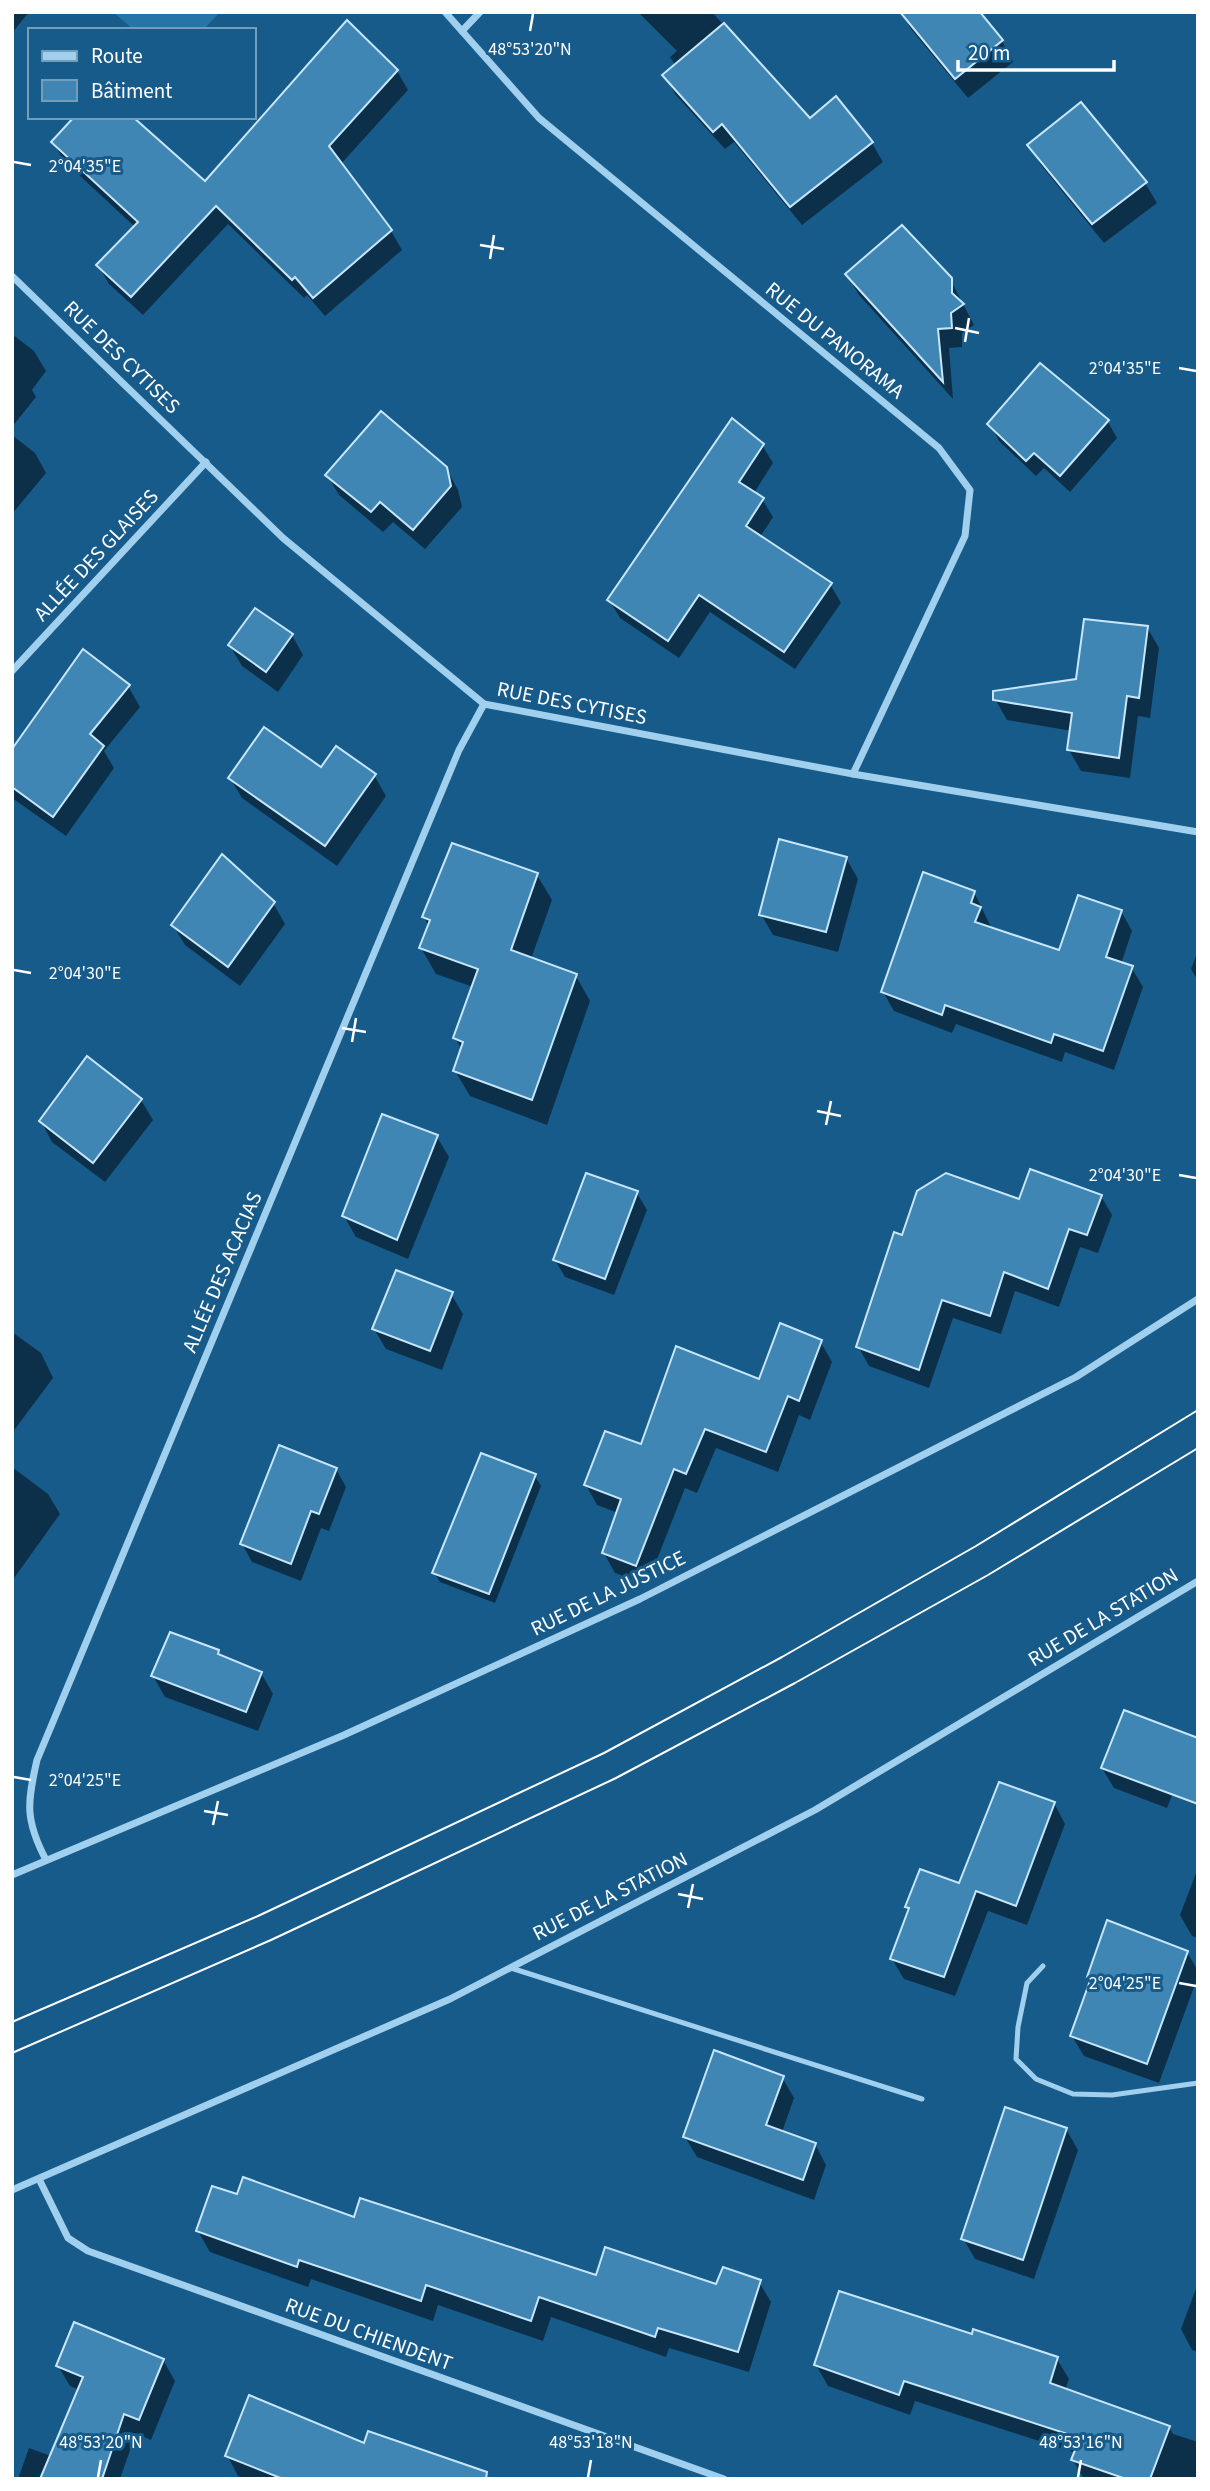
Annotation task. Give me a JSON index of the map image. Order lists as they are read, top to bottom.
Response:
{
  "streets": {
    "street": [
      "RUE DU PANORAMA",
      "RUE DES CYTISES",
      "ALLÉE DES GLAISES",
      "ALLÉE DES ACACIAS",
      "RUE DE LA JUSTICE",
      "RUE DE LA STATION",
      "RUE DU CHIENDENT"
    ]
  },
  "crossings": [
    ["RUE DU PANORAMA", "RUE DES CYTISES"],
    ["RUE DES CYTISES", "ALLÉE DES GLAISES"],
    ["RUE DES CYTISES", "ALLÉE DES ACACIAS"],
    ["ALLÉE DES ACACIAS", "RUE DE LA JUSTICE"],
    ["RUE DE LA STATION", "RUE DU CHIENDENT"]
  ],
  "legend": ["Route", "Bâtiment"],
  "scale_bar": "20 m",
  "coordinates": [
    "48°53'20\"N",
    "2°04'35\"E",
    "2°04'30\"E",
    "2°04'25\"E",
    "48°53'18\"N",
    "48°53'16\"N"
  ]
}
